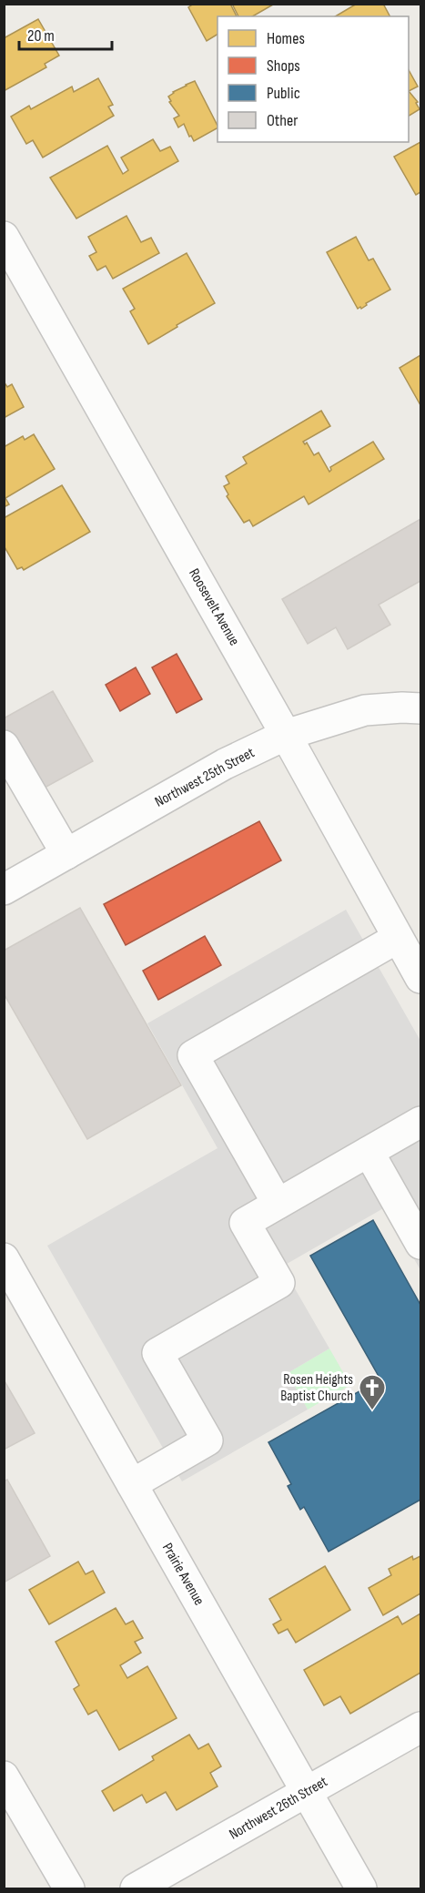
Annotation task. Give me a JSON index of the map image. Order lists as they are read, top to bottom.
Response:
{
  "streets": {
    "street": [
      "Roosevelt Avenue",
      "Northwest 25th Street",
      "Prairie Avenue",
      "Northwest 26th Street"
    ]
  },
  "crossings": [
    ["Roosevelt Avenue", "Northwest 25th Street"],
    ["Prairie Avenue", "Northwest 26th Street"]
  ],
  "places": {
    "church": ["Rosen Heights Baptist Church"]
  },
  "legend": [
    "Homes",
    "Shops",
    "Public",
    "Other"
  ],
  "scale_bar": "20 m"
}
